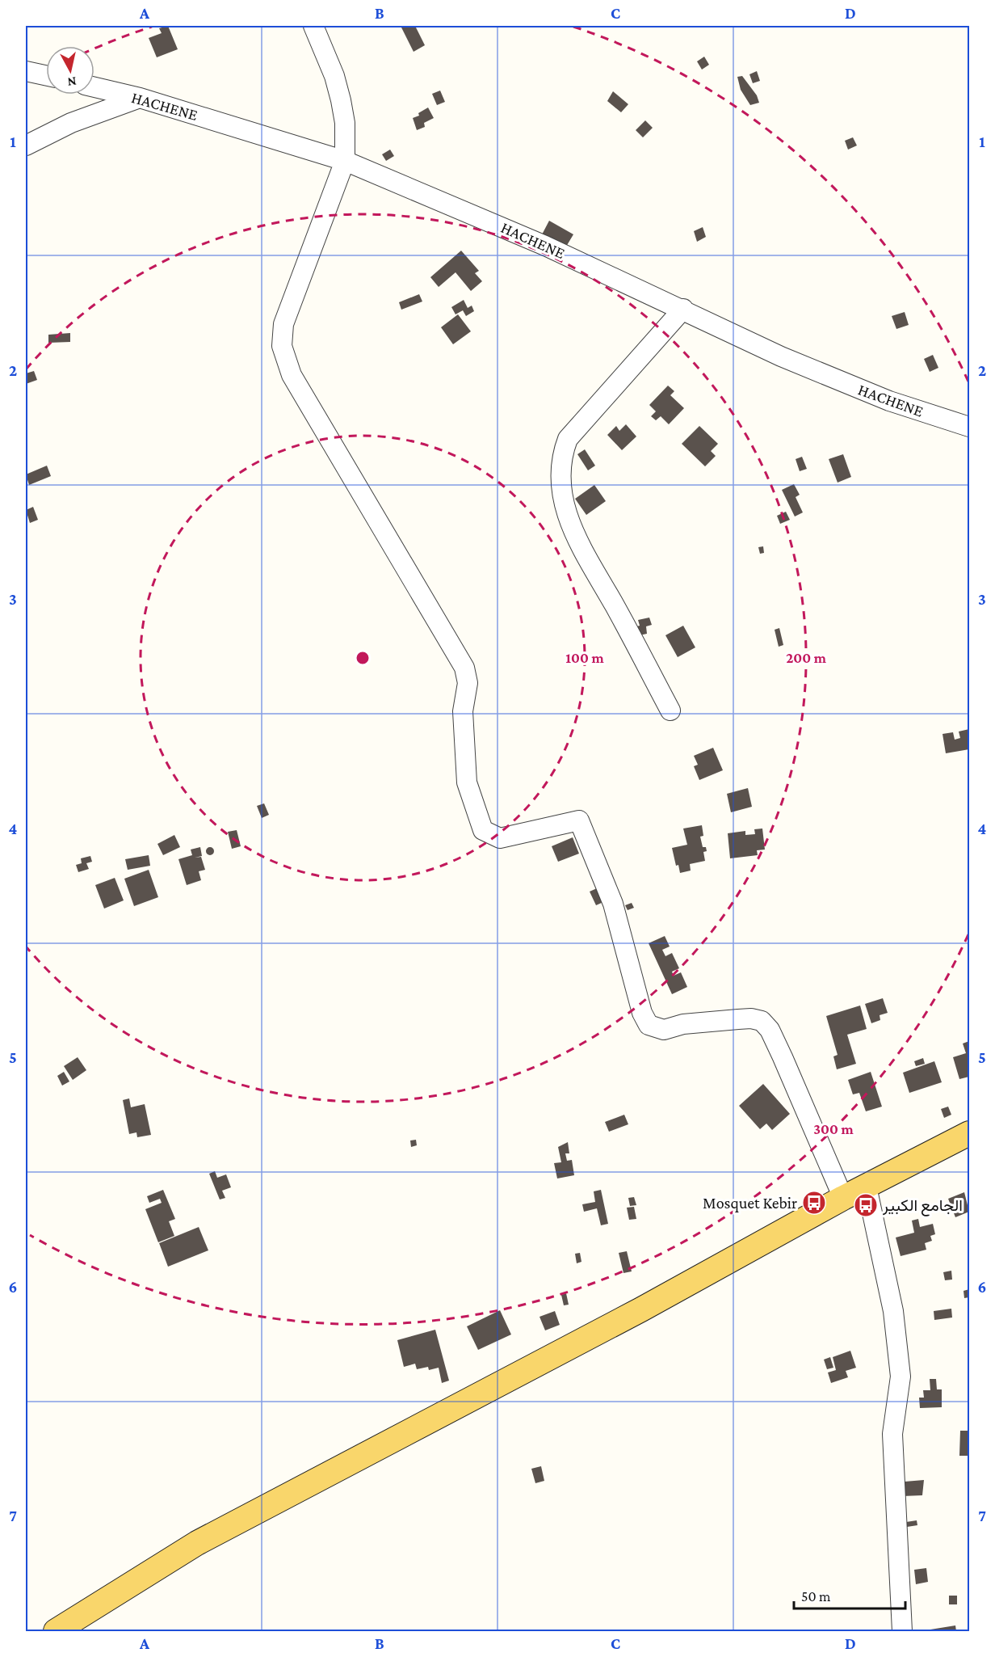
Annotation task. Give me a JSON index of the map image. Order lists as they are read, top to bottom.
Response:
{
  "streets": {
    "street": ["HACHENE"]
  },
  "places": {
    "bus stop": ["Mosquet Kebir", "الجامع الكبير"]
  },
  "scale_bar": "50 m",
  "north": "bottom",
  "grid": {
    "columns": [
      "A",
      "B",
      "C",
      "D"
    ],
    "rows": [
      "1",
      "2",
      "3",
      "4",
      "5",
      "6",
      "7"
    ]
  },
  "rings": ["100 m", "200 m", "300 m"]
}
